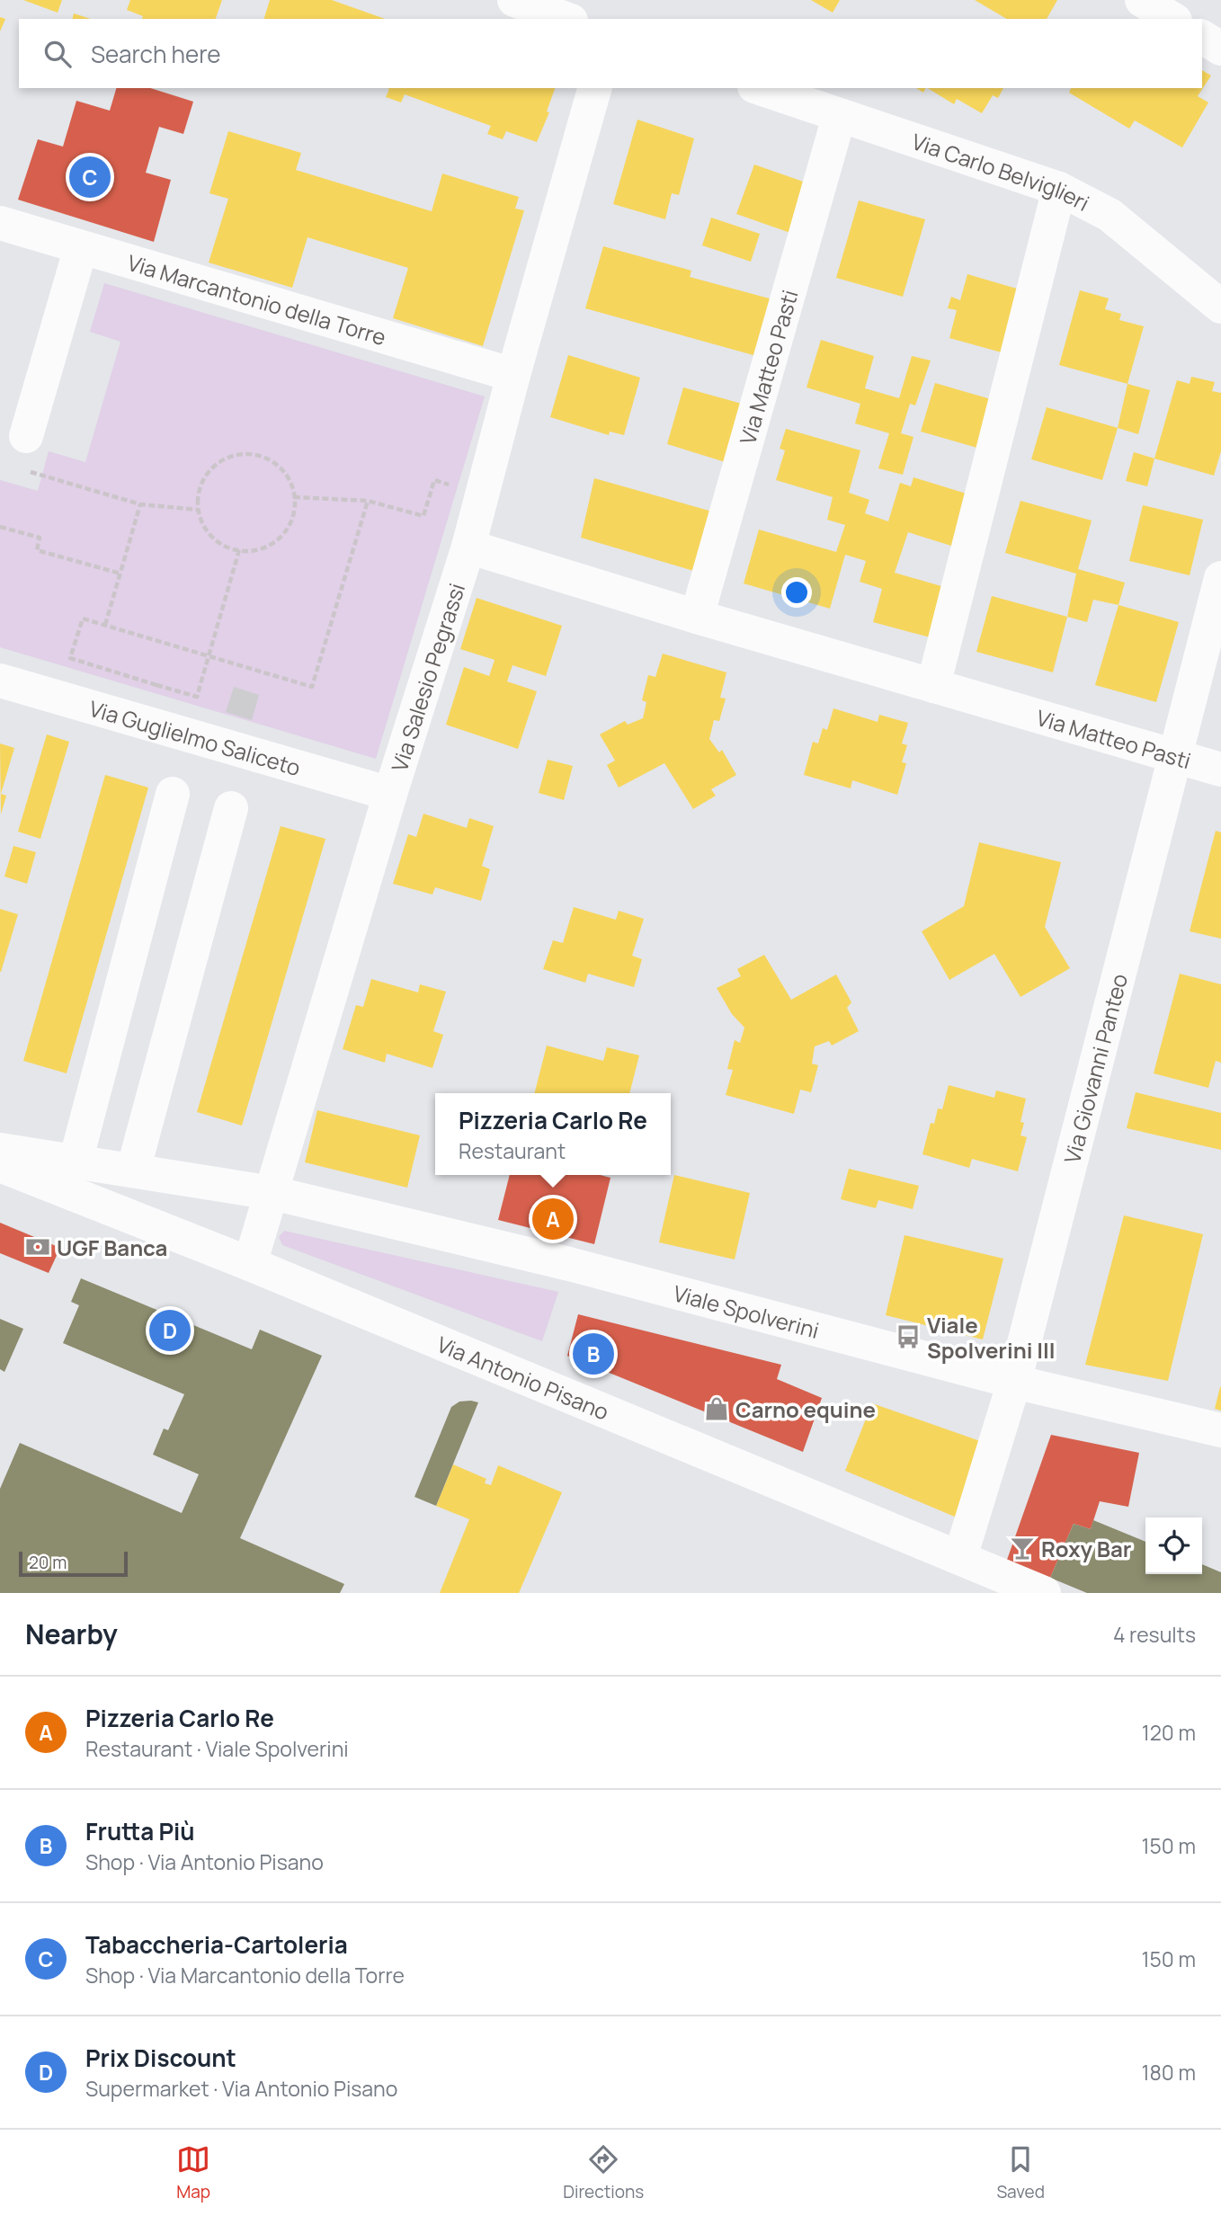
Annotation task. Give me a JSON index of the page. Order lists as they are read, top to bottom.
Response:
{
  "streets": {
    "street": [
      "Via Carlo Belviglieri",
      "Via Marcantonio della Torre",
      "Via Matteo Pasti",
      "Via Salesio Pegrassi",
      "Via Guglielmo Saliceto",
      "Via Giovanni Panteo",
      "Viale Spolverini",
      "Via Antonio Pisano"
    ]
  },
  "crossings": [
    ["Via Carlo Belviglieri", "Via Matteo Pasti"],
    ["Via Marcantonio della Torre", "Via Salesio Pegrassi"],
    ["Via Matteo Pasti", "Via Salesio Pegrassi"],
    ["Via Matteo Pasti", "Via Giovanni Panteo"],
    ["Via Salesio Pegrassi", "Via Guglielmo Saliceto"],
    ["Via Salesio Pegrassi", "Viale Spolverini"],
    ["Via Salesio Pegrassi", "Via Antonio Pisano"],
    ["Via Giovanni Panteo", "Viale Spolverini"],
    ["Via Giovanni Panteo", "Via Antonio Pisano"]
  ],
  "places": {
    "bank": ["UGF Banca"],
    "bus stop": ["Viale Spolverini III"],
    "shop": ["Carno equine"],
    "bar": ["Roxy Bar"]
  },
  "scale_bar": "20 m",
  "page": {
    "search": "Search here",
    "pins": [
      "C",
      "A",
      "D",
      "B"
    ],
    "popup": ["Pizzeria Carlo Re", "Restaurant"],
    "scale": "20 m",
    "heading": ["Nearby", "4 results"],
    "list": [
      {
        "mark": "A",
        "name": "Pizzeria Carlo Re",
        "note": "Restaurant · Viale Spolverini",
        "value": "120 m"
      },
      {
        "mark": "B",
        "name": "Frutta Più",
        "note": "Shop · Via Antonio Pisano",
        "value": "150 m"
      },
      {
        "mark": "C",
        "name": "Tabaccheria-Cartoleria",
        "note": "Shop · Via Marcantonio della Torre",
        "value": "150 m"
      },
      {
        "mark": "D",
        "name": "Prix Discount",
        "note": "Supermarket · Via Antonio Pisano",
        "value": "180 m"
      }
    ],
    "nav": ["Map", "Directions", "Saved"]
  }
}
